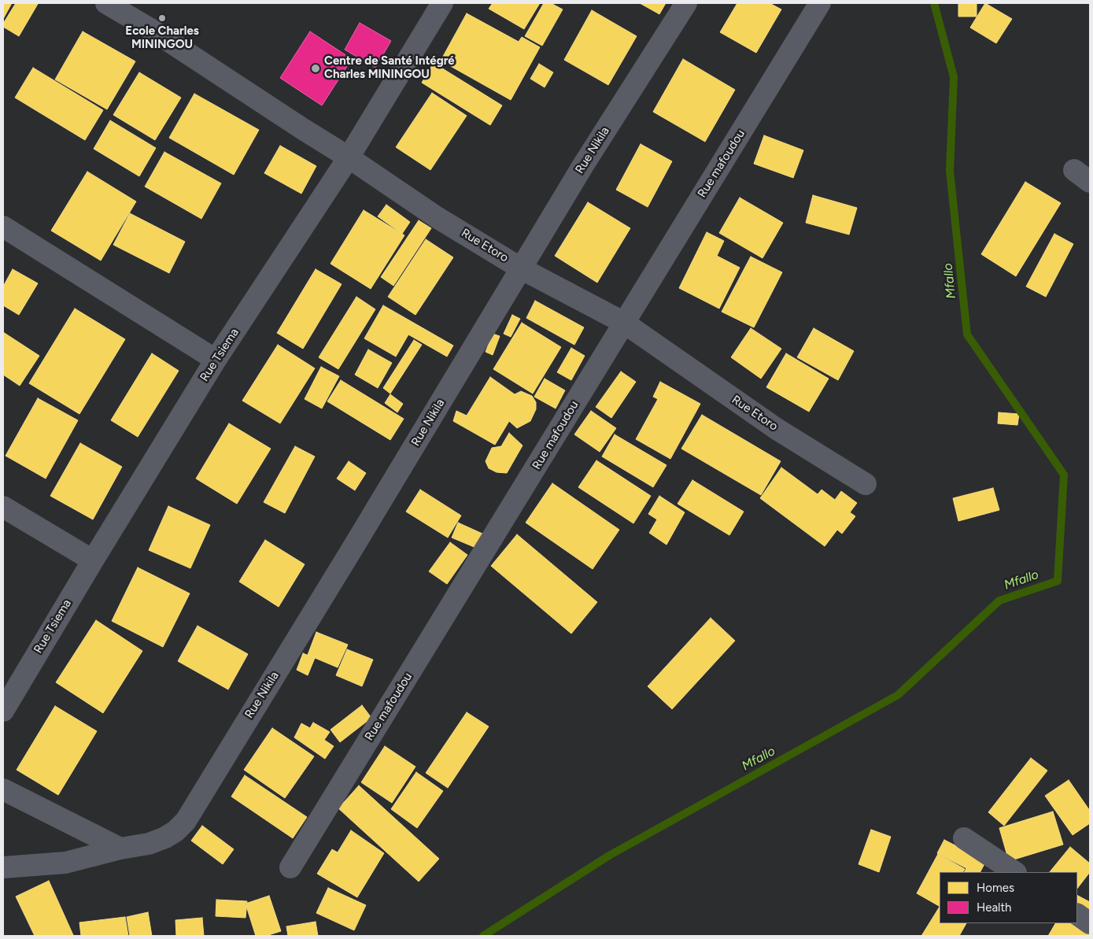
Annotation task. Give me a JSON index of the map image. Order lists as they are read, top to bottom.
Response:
{
  "streets": {
    "street": [
      "Rue Nikila",
      "Rue mafoudou",
      "Rue Etoro",
      "Rue Tsiema"
    ]
  },
  "crossings": [
    ["Rue Nikila", "Rue Etoro"],
    ["Rue mafoudou", "Rue Etoro"],
    ["Rue Etoro", "Rue Tsiema"]
  ],
  "water": ["Mfallo"],
  "places": ["Ecole Charles MININGOU", "Centre de Santé Intégré Charles MININGOU"],
  "legend": ["Homes", "Health"]
}
